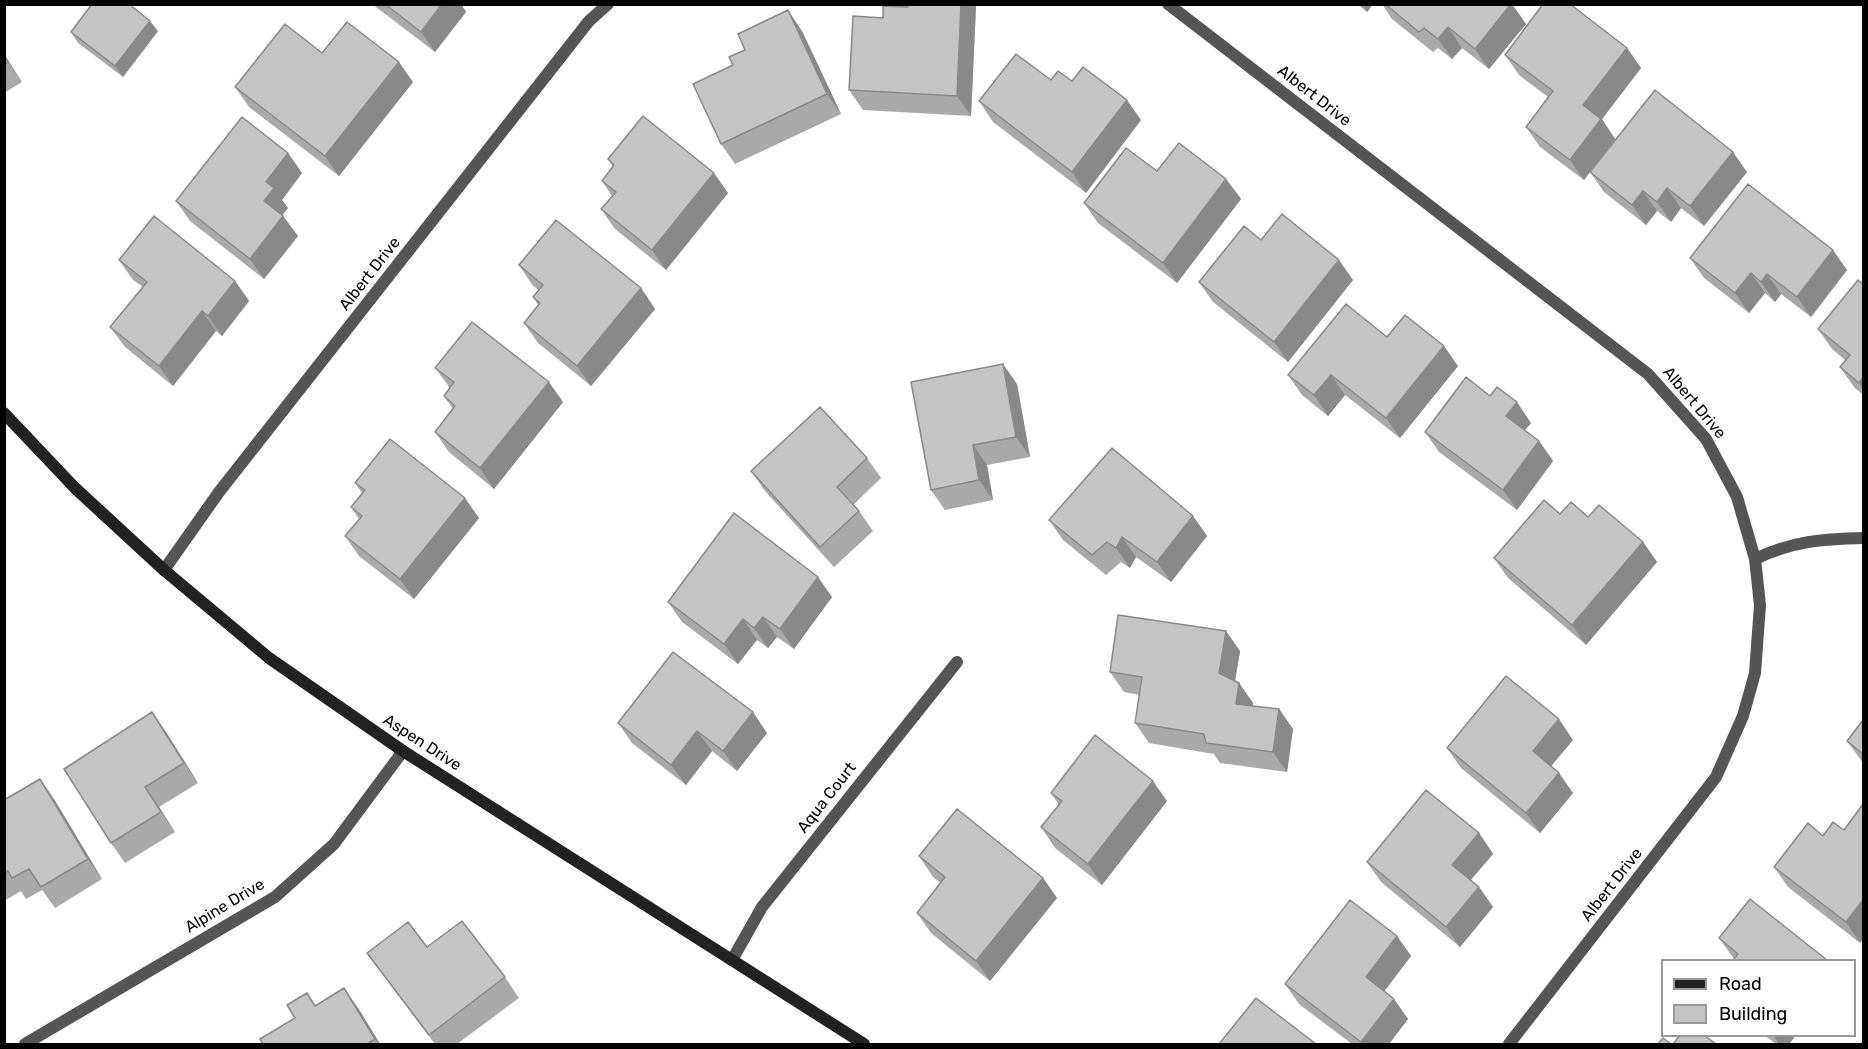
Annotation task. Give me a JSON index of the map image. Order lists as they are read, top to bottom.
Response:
{
  "streets": {
    "street": [
      "Albert Drive",
      "Aspen Drive",
      "Aqua Court",
      "Alpine Drive"
    ]
  },
  "crossings": [
    ["Albert Drive", "Aspen Drive"],
    ["Aspen Drive", "Aqua Court"],
    ["Aspen Drive", "Alpine Drive"]
  ],
  "legend": ["Road", "Building"]
}
